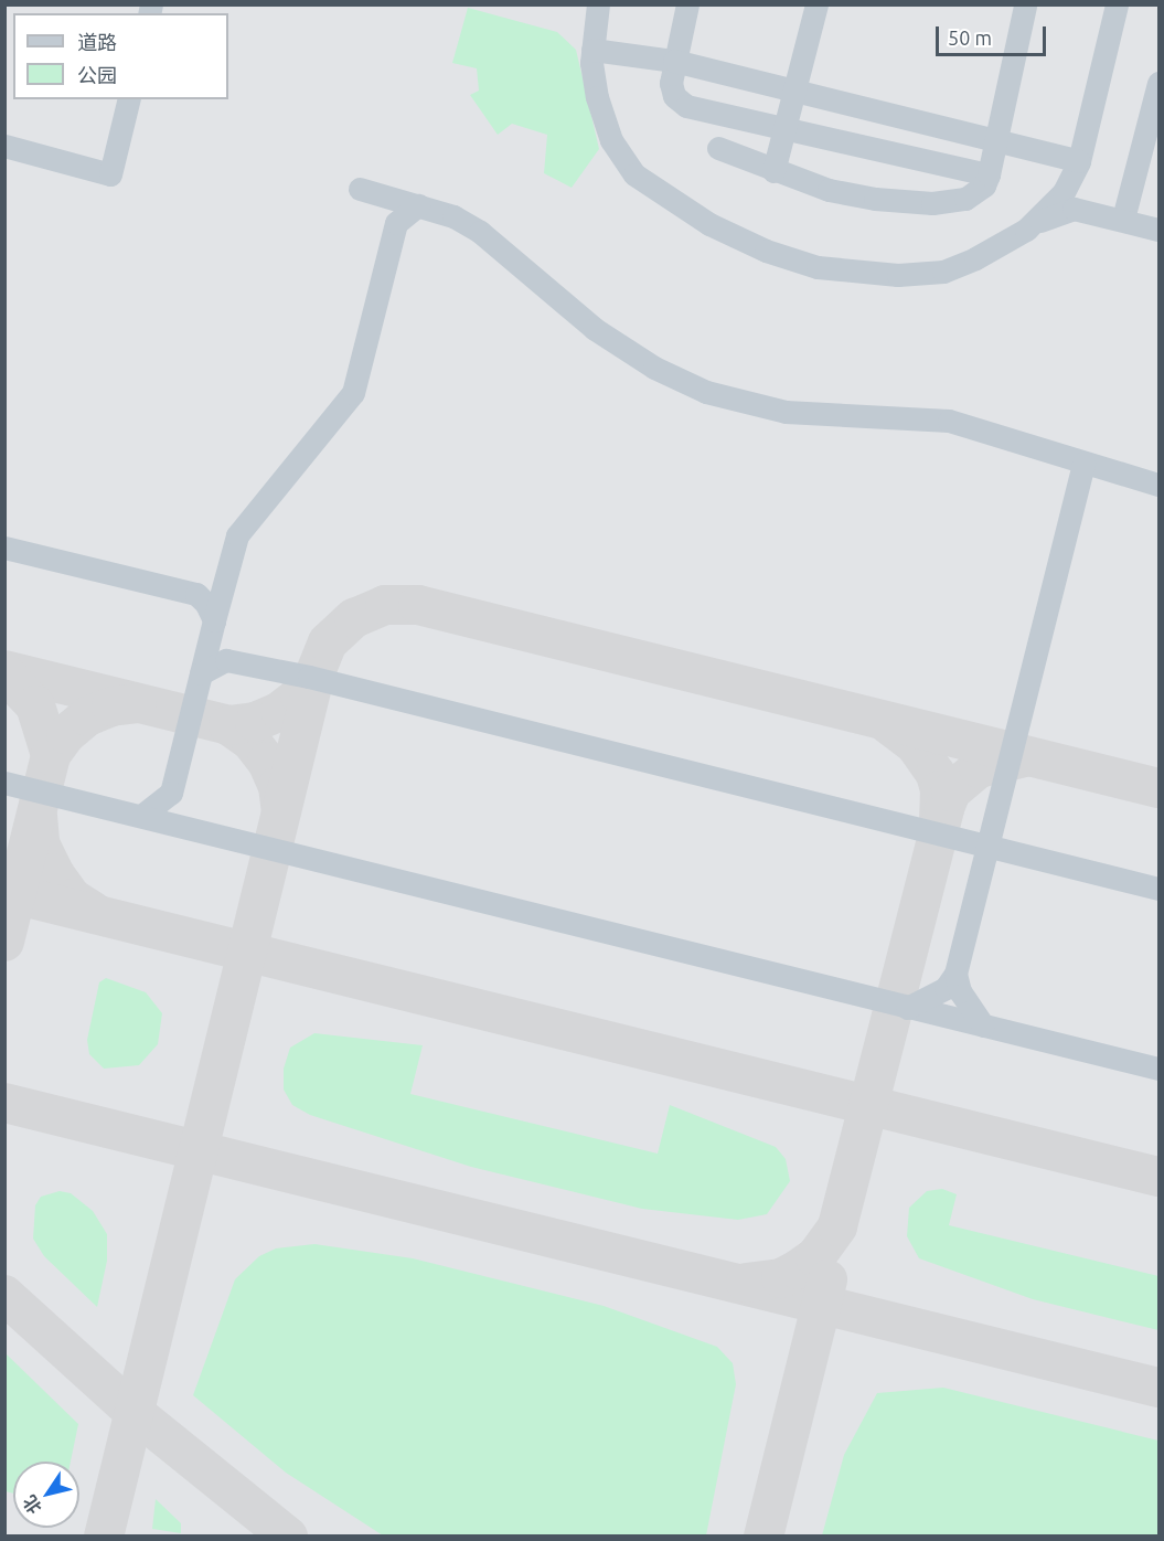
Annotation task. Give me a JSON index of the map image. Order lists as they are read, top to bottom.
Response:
{
  "legend": ["道路", "公园"],
  "scale_bar": "50 m",
  "north": "bottom left"
}
